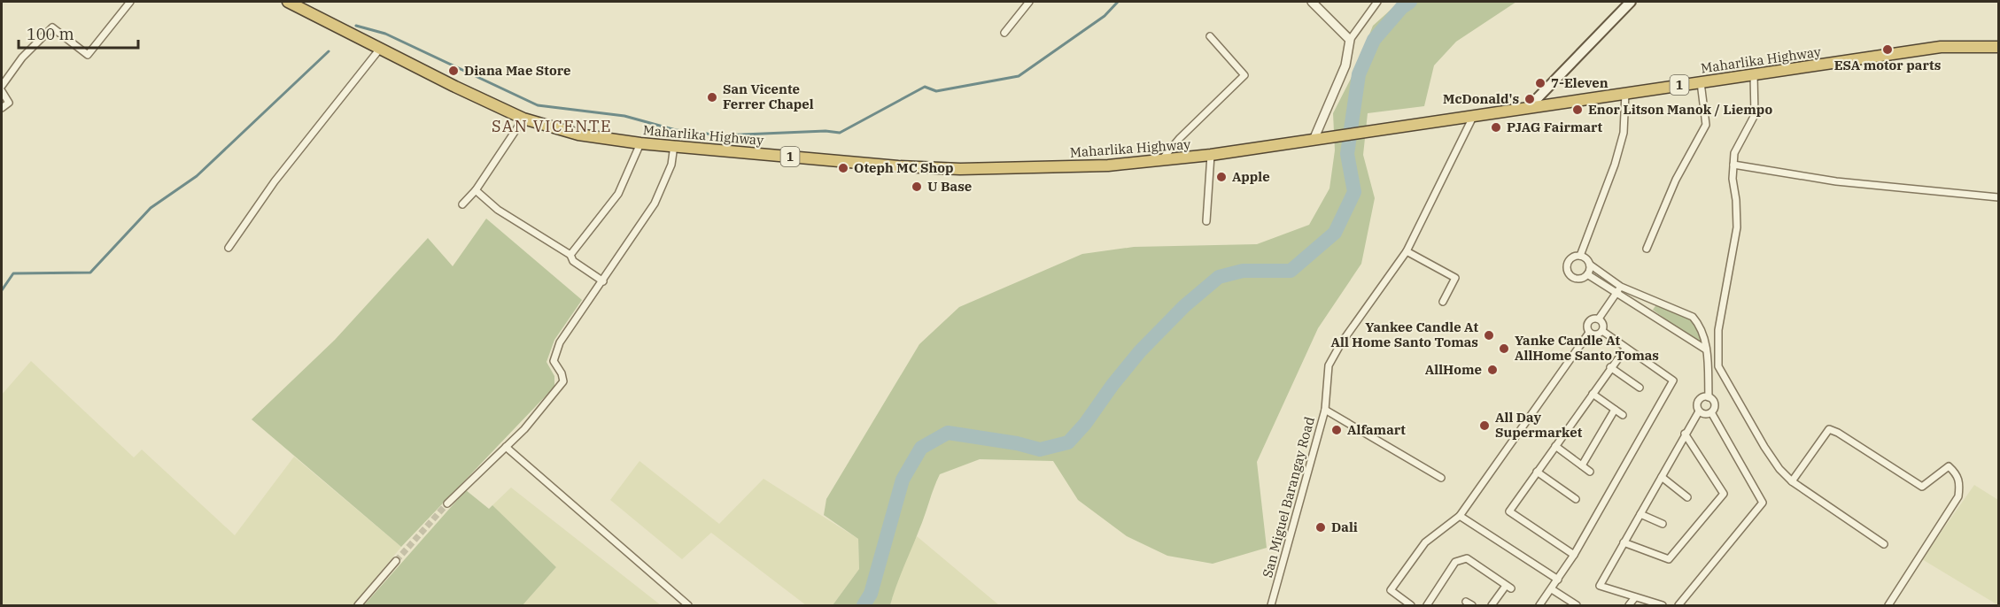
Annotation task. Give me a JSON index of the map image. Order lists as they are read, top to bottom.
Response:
{
  "streets": {
    "highway": ["Maharlika Highway", "1"],
    "street": ["San Miguel Barangay Road"]
  },
  "crossings": [
    ["Maharlika Highway", "San Miguel Barangay Road"]
  ],
  "districts": ["SAN VICENTE"],
  "places": [
    "ESA motor parts",
    "Diana Mae Store",
    "7-Eleven",
    "San Vicente Ferrer Chapel",
    "McDonald's",
    "Enor Litson Manok / Liempo",
    "PJAG Fairmart",
    "Oteph MC Shop",
    "Apple",
    "U Base",
    "Yankee Candle At All Home Santo Tomas",
    "Yanke Candle At AllHome Santo Tomas",
    "AllHome",
    "All Day Supermarket",
    "Alfamart",
    "Dali"
  ],
  "scale_bar": "100 m"
}
